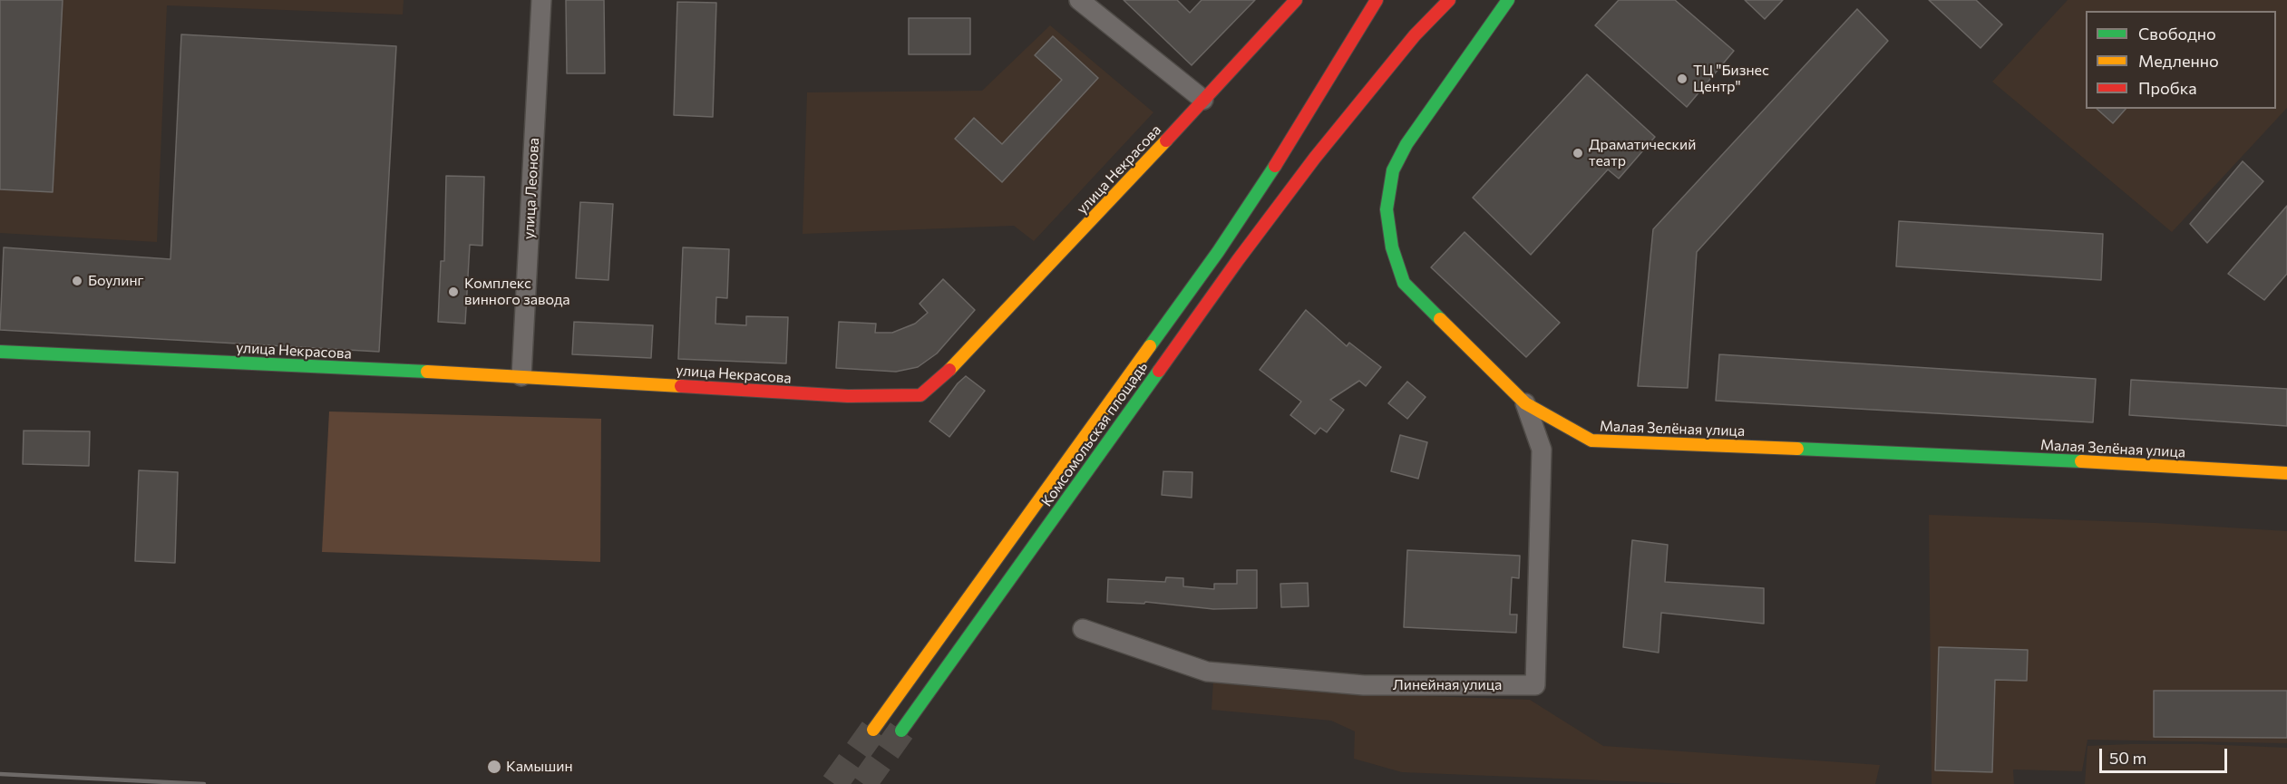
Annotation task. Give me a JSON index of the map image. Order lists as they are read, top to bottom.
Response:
{
  "streets": {
    "street": [
      "улица Некрасова",
      "улица Леонова",
      "Малая Зелёная улица",
      "Комсомольская площадь",
      "Линейная улица"
    ]
  },
  "crossings": [
    ["улица Некрасова", "улица Леонова"],
    ["Малая Зелёная улица", "Линейная улица"]
  ],
  "places": [
    "ТЦ \"Бизнес Центр\"",
    "Драматический театр",
    "Боулинг",
    "Комплекс винного завода",
    "Камышин"
  ],
  "legend": ["Свободно", "Медленно", "Пробка"],
  "scale_bar": "50 m"
}
